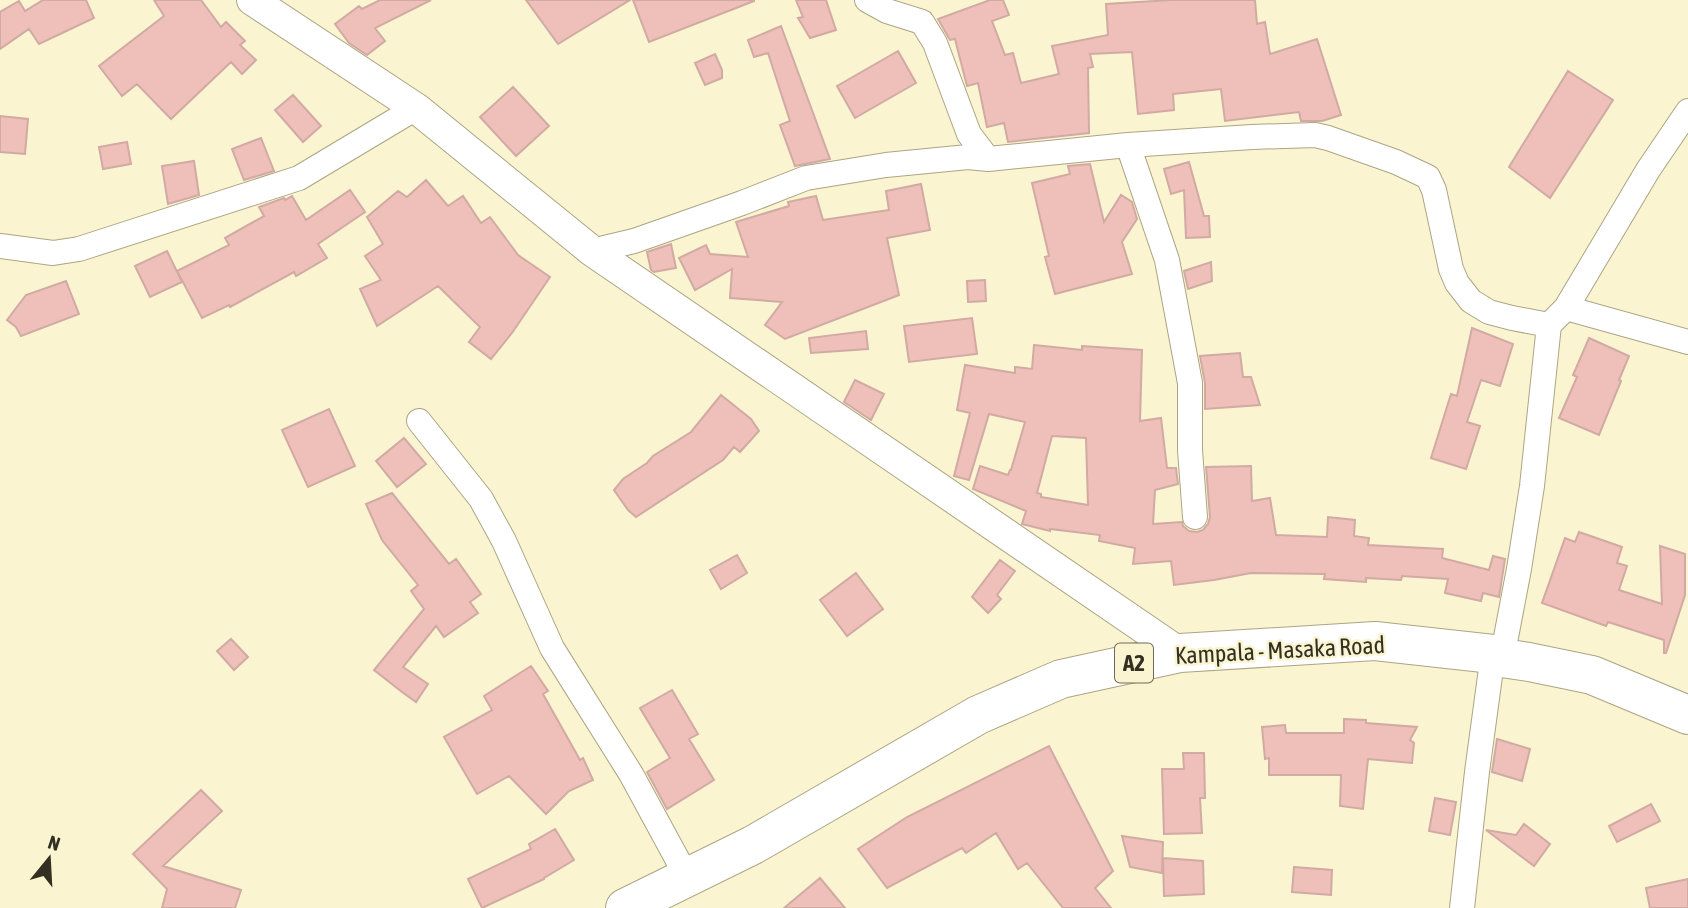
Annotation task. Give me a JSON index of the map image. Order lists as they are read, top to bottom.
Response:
{
  "streets": {
    "main road": ["Kampala - Masaka Road", "A2"]
  },
  "north": "top"
}
